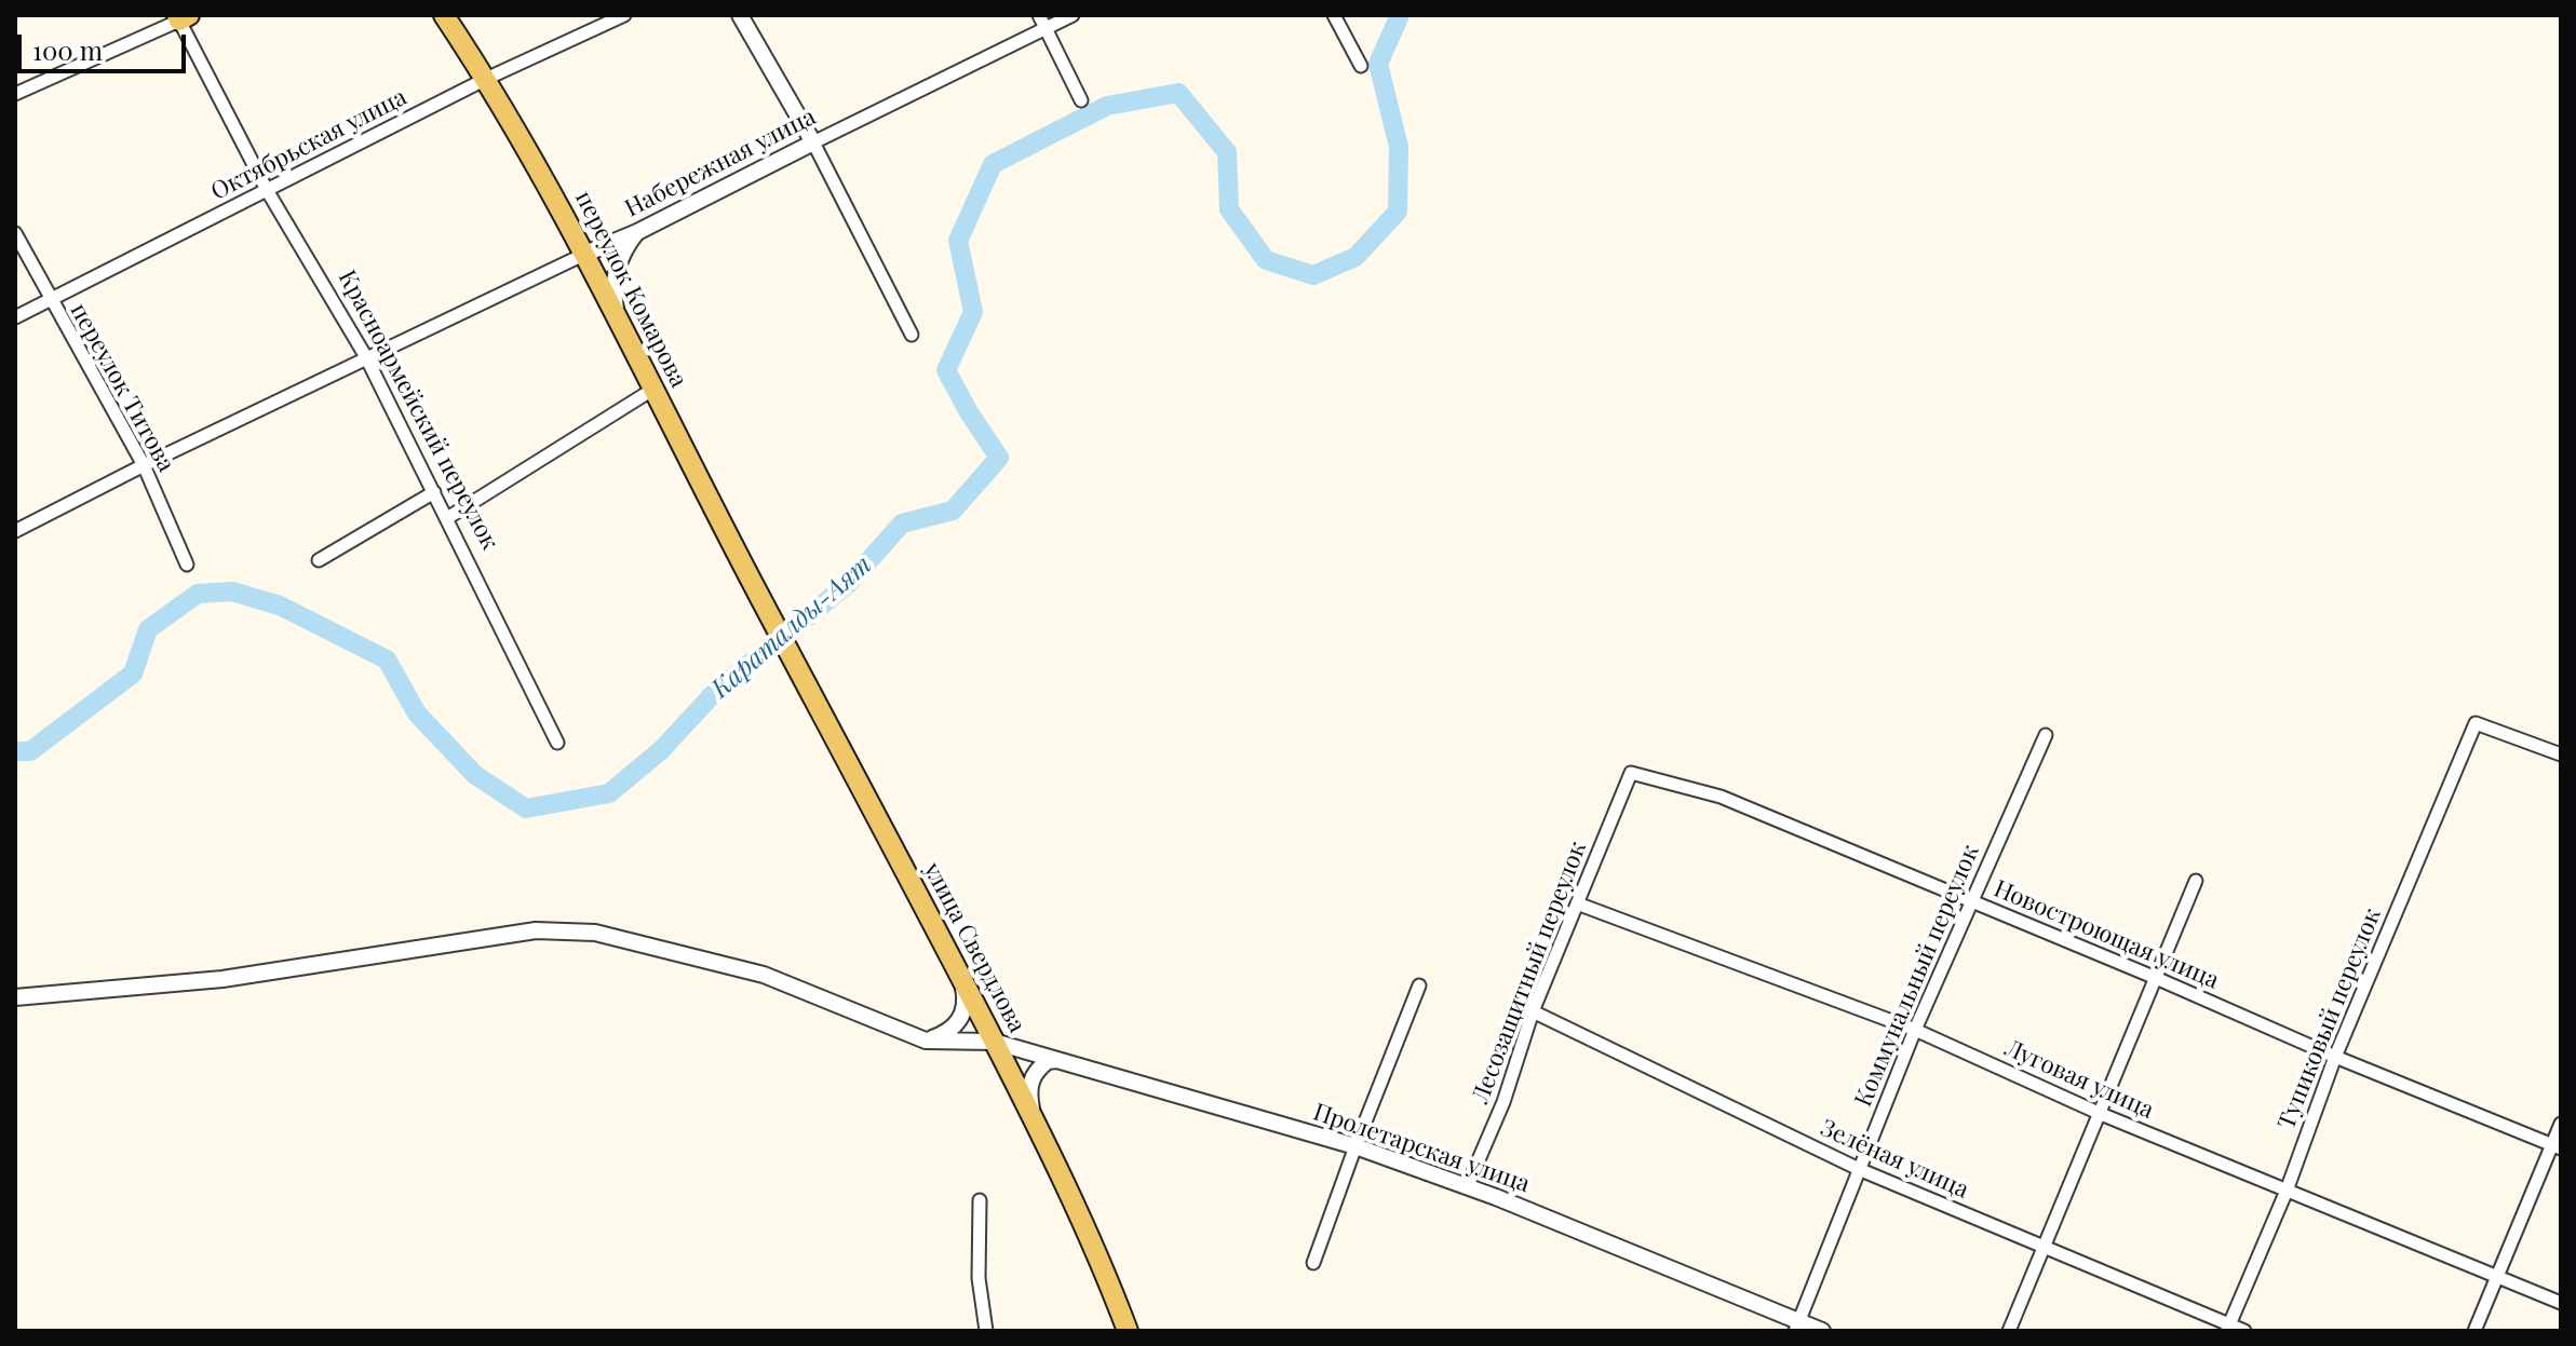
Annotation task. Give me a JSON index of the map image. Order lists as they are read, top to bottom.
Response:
{
  "streets": {
    "main road": ["переулок Комарова", "улица Свердлова"],
    "street": [
      "Октябрьская улица",
      "Набережная улица",
      "переулок Титова",
      "Красноармейский переулок",
      "Новостроющая улица",
      "Лесозащитный переулок",
      "Коммунальный переулок",
      "Тупиковый переулок",
      "Луговая улица",
      "Пролетарская улица",
      "Зелёная улица"
    ]
  },
  "crossings": [
    ["Октябрьская улица", "переулок Комарова"],
    ["Октябрьская улица", "переулок Титова"],
    ["Октябрьская улица", "Красноармейский переулок"],
    ["Набережная улица", "переулок Комарова"],
    ["Набережная улица", "переулок Титова"],
    ["Набережная улица", "Красноармейский переулок"],
    ["переулок Комарова", "улица Свердлова"],
    ["Новостроющая улица", "Лесозащитный переулок"],
    ["Новостроющая улица", "Коммунальный переулок"],
    ["Новостроющая улица", "Тупиковый переулок"],
    ["улица Свердлова", "Пролетарская улица"],
    ["Лесозащитный переулок", "Луговая улица"],
    ["Лесозащитный переулок", "Пролетарская улица"],
    ["Лесозащитный переулок", "Зелёная улица"],
    ["Коммунальный переулок", "Луговая улица"],
    ["Коммунальный переулок", "Пролетарская улица"],
    ["Коммунальный переулок", "Зелёная улица"],
    ["Тупиковый переулок", "Луговая улица"],
    ["Тупиковый переулок", "Зелёная улица"]
  ],
  "water": ["Караталды-Аят"],
  "scale_bar": "100 m"
}
